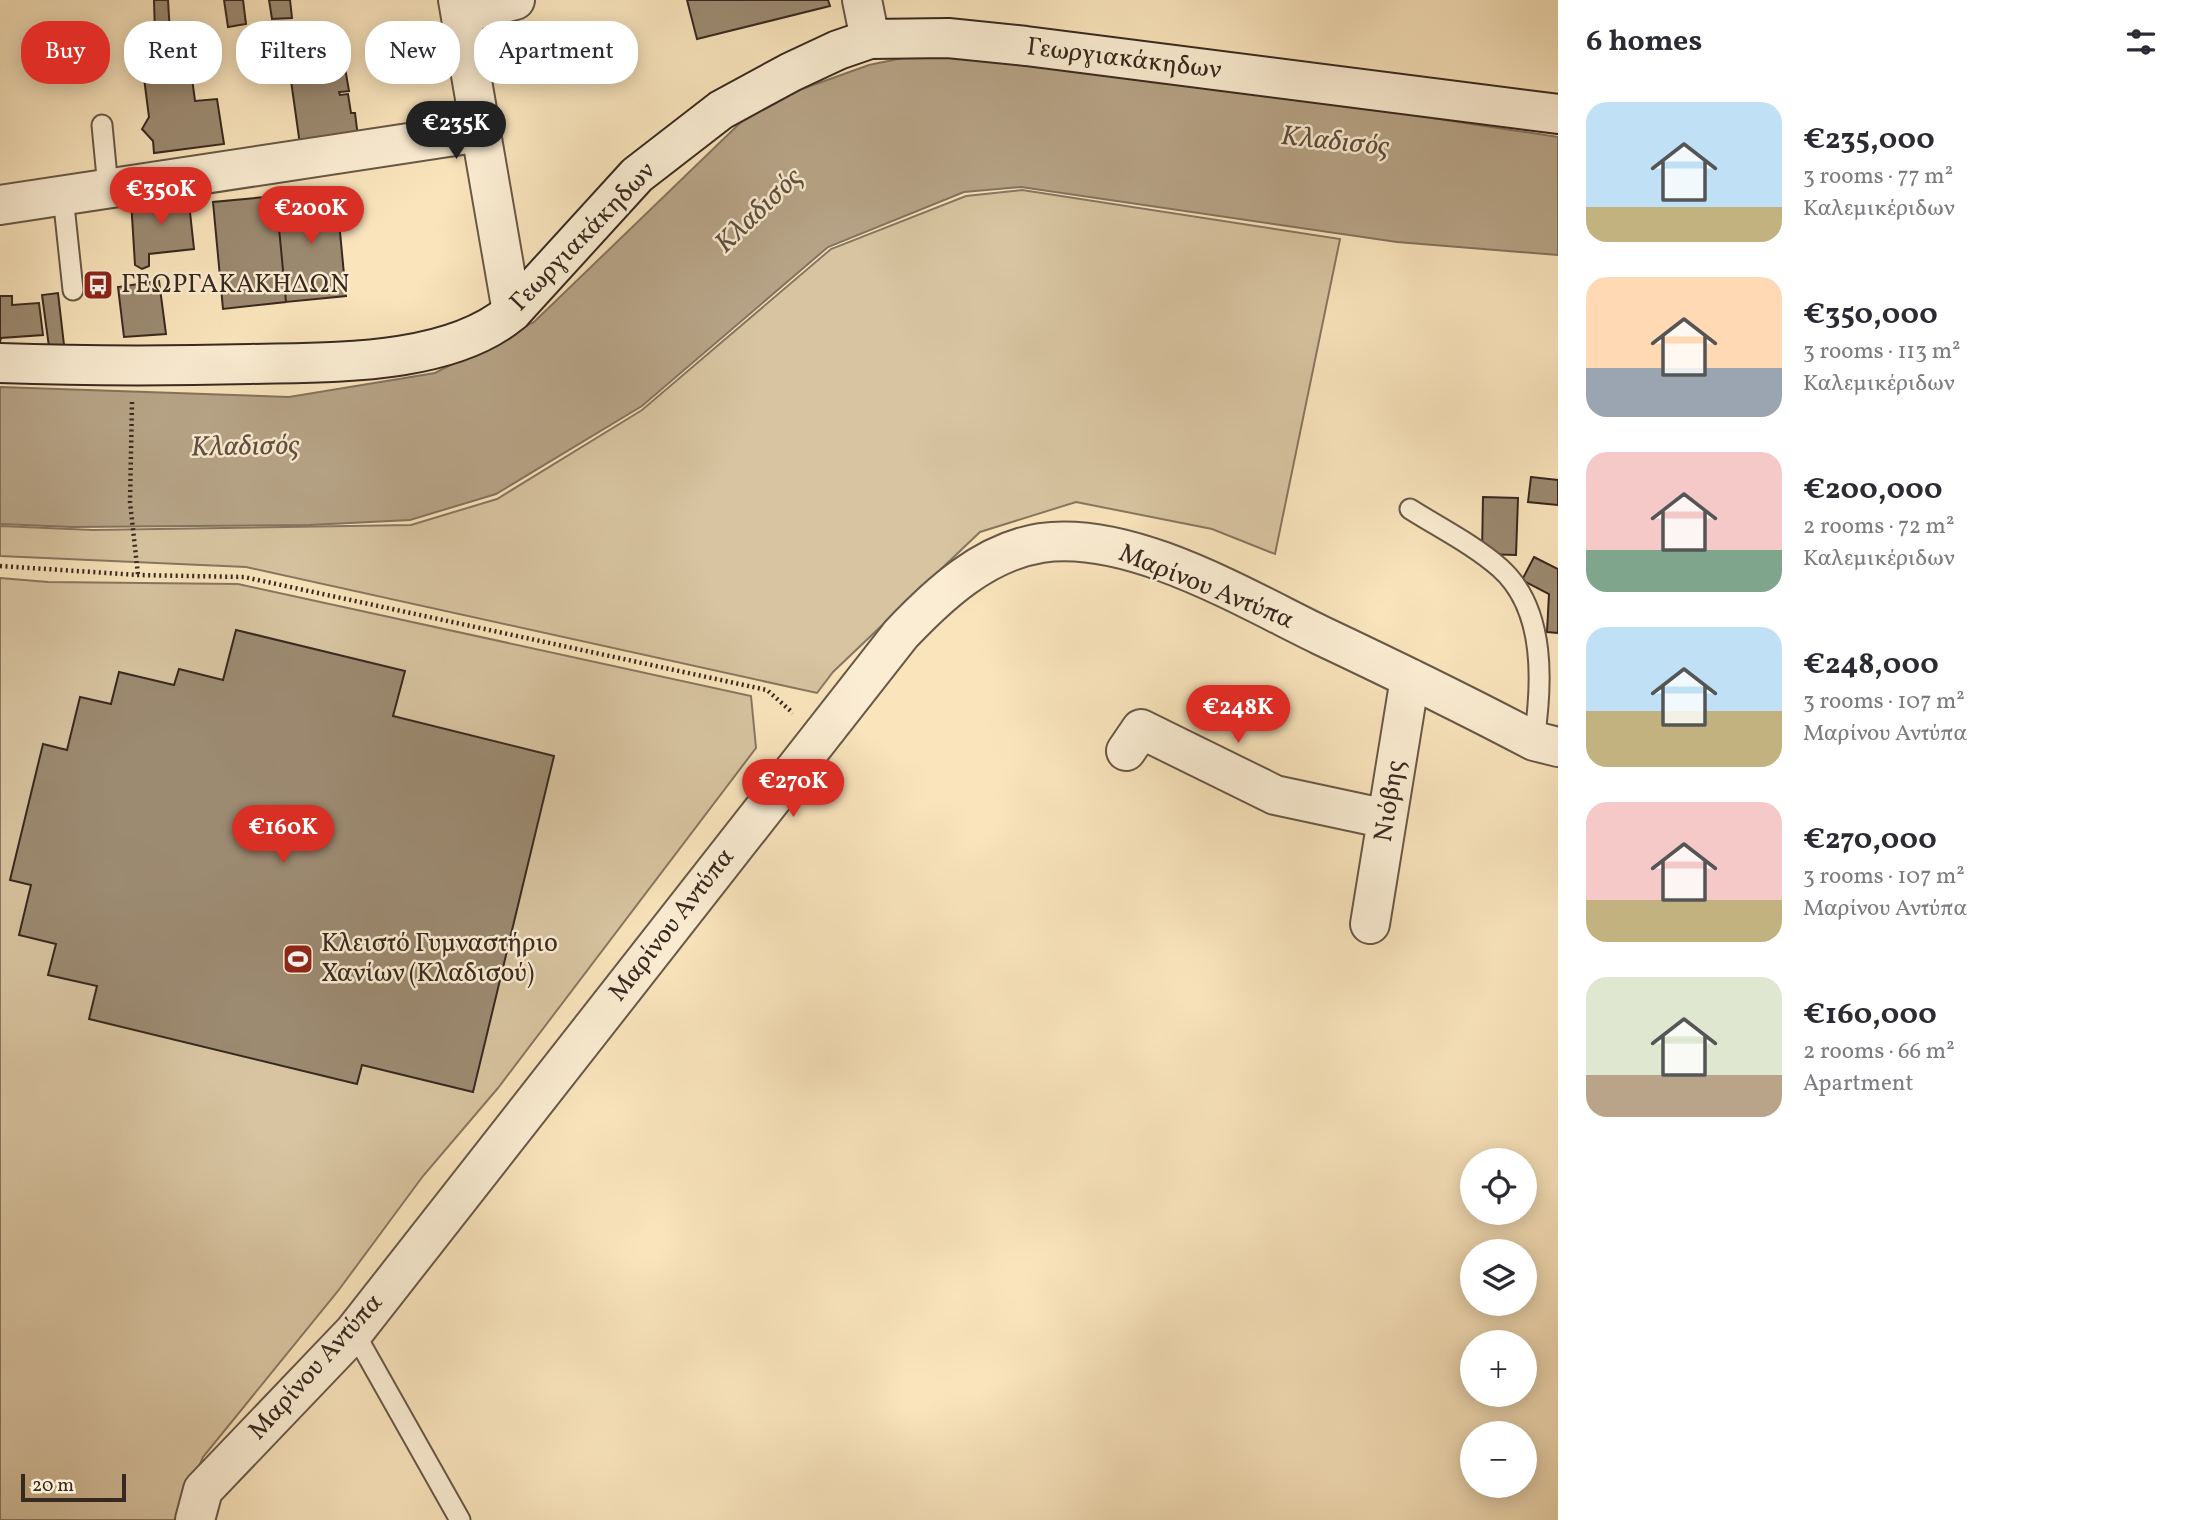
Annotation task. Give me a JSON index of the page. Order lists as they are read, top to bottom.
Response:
{
  "streets": {
    "street": ["Γεωργιακάκηδων", "Μαρίνου Αντύπα", "Νιόβης"]
  },
  "crossings": [
    ["Μαρίνου Αντύπα", "Νιόβης"]
  ],
  "water": ["Κλαδισός"],
  "places": {
    "bus stop": ["ΓΕΩΡΓΑΚΑΚΗΔΩΝ"],
    "sports": ["Κλειστό Γυμναστήριο Χανίων (Κλαδισού)"]
  },
  "scale_bar": "20 m",
  "page": {
    "heading": "6 homes",
    "chip": [
      "Buy",
      "Rent",
      "Filters",
      "New",
      "Apartment"
    ],
    "list": [
      {
        "name": "€235,000",
        "note": "3 rooms · 77 m² · Καλεμικέριδων"
      },
      {
        "name": "€350,000",
        "note": "3 rooms · 113 m² · Καλεμικέριδων"
      },
      {
        "name": "€200,000",
        "note": "2 rooms · 72 m² · Καλεμικέριδων"
      },
      {
        "name": "€248,000",
        "note": "3 rooms · 107 m² · Μαρίνου Αντύπα"
      },
      {
        "name": "€270,000",
        "note": "3 rooms · 107 m² · Μαρίνου Αντύπα"
      },
      {
        "name": "€160,000",
        "note": "2 rooms · 66 m² · Apartment"
      }
    ],
    "price": [
      "€235K",
      "€350K",
      "€200K",
      "€248K",
      "€270K",
      "€160K"
    ],
    "map_buttons": ["+", "−"],
    "scale": "20 m"
  }
}
